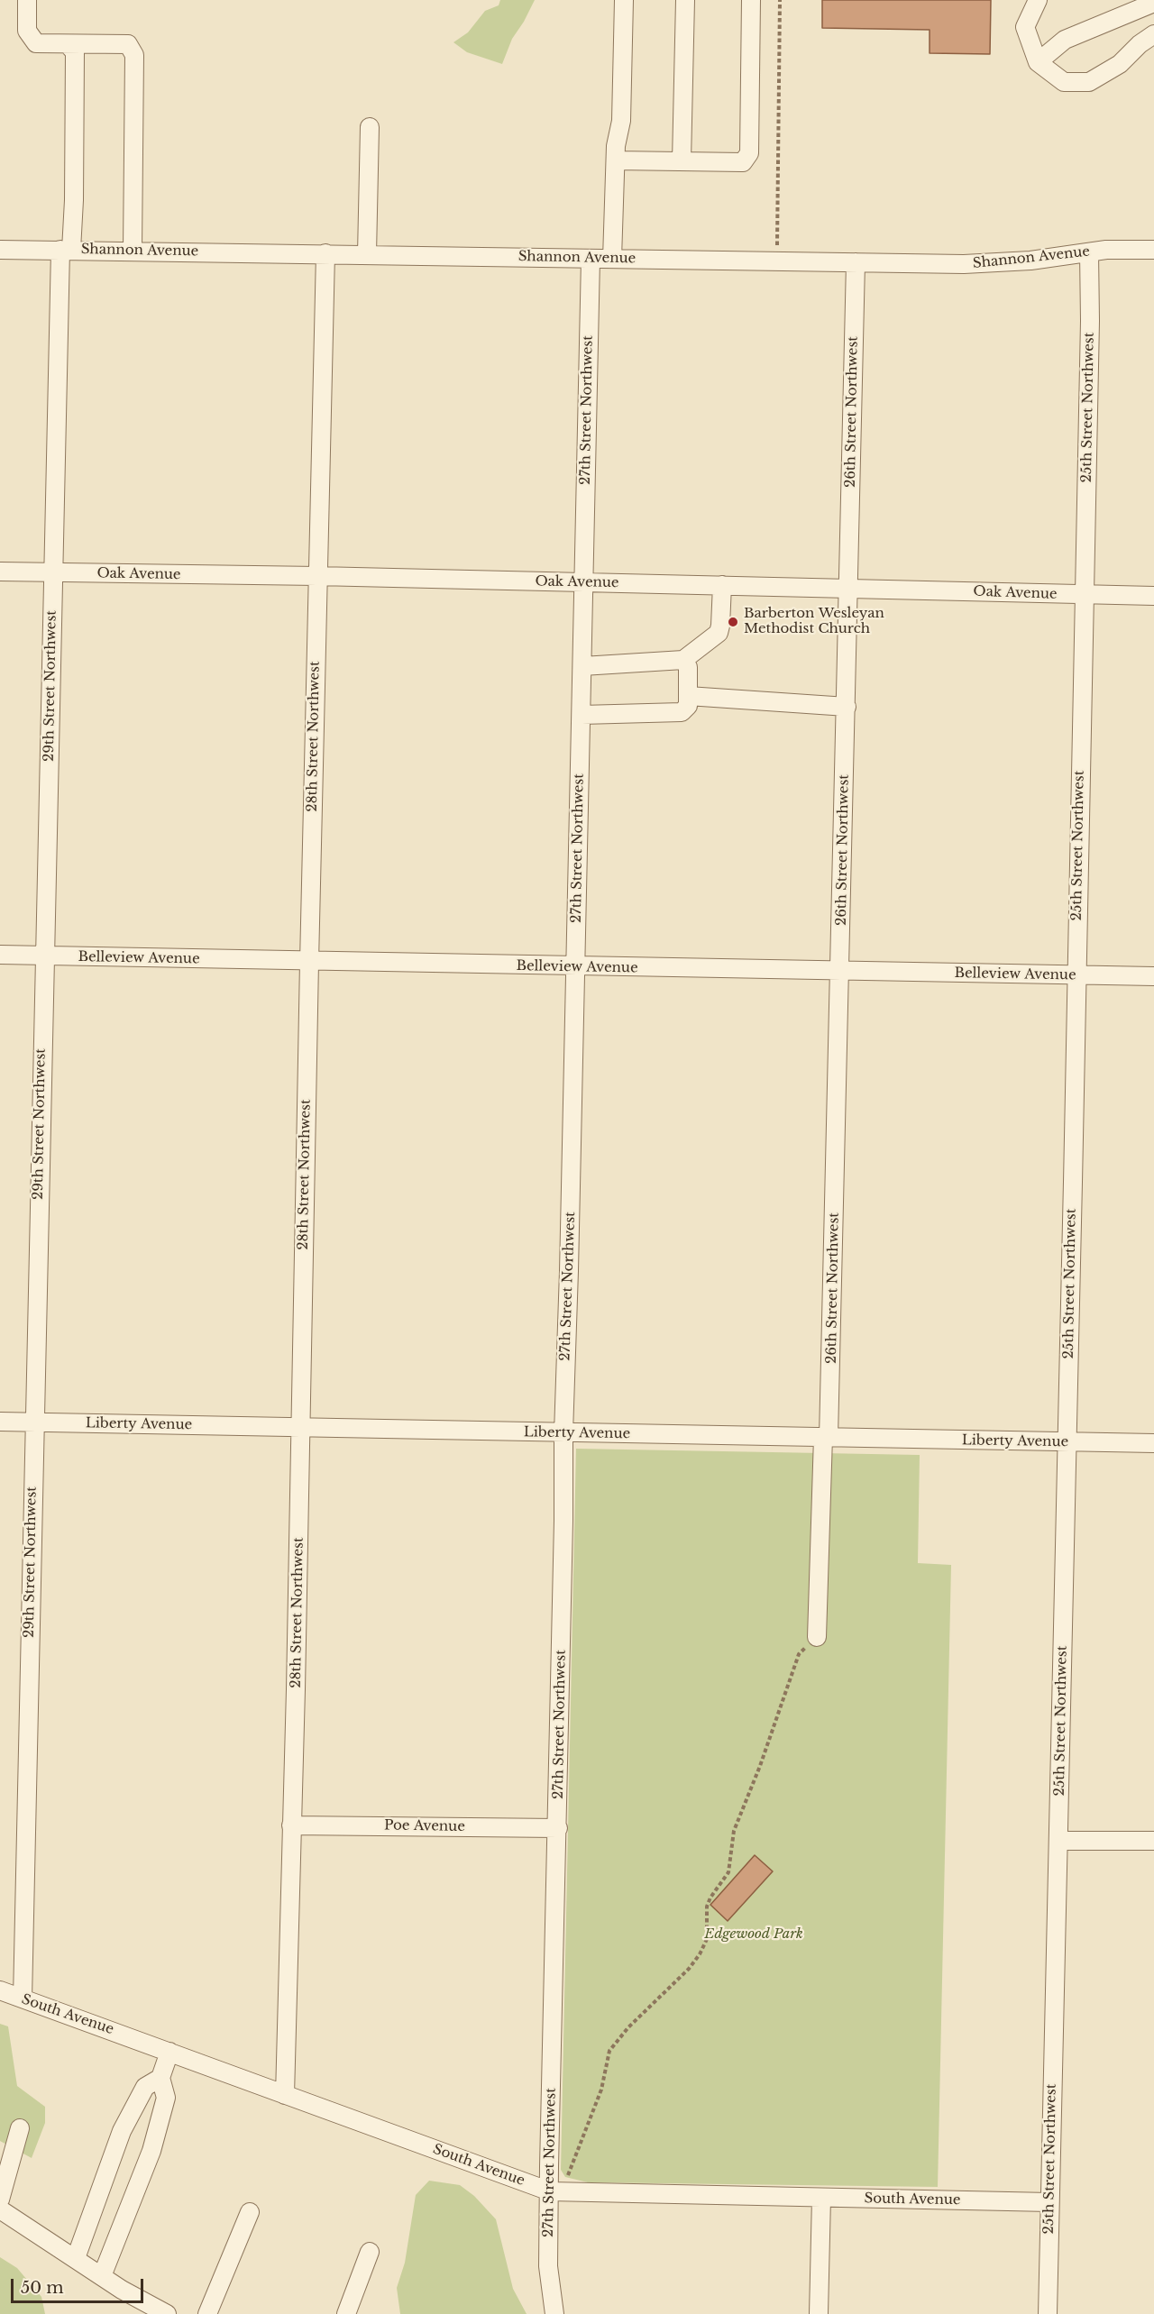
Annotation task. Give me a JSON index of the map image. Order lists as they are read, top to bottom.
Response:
{
  "streets": {
    "street": [
      "Shannon Avenue",
      "25th Street Northwest",
      "27th Street Northwest",
      "26th Street Northwest",
      "Oak Avenue",
      "29th Street Northwest",
      "28th Street Northwest",
      "Belleview Avenue",
      "Liberty Avenue",
      "Poe Avenue",
      "South Avenue"
    ]
  },
  "crossings": [
    ["Shannon Avenue", "25th Street Northwest"],
    ["Shannon Avenue", "27th Street Northwest"],
    ["Shannon Avenue", "26th Street Northwest"],
    ["Shannon Avenue", "29th Street Northwest"],
    ["Shannon Avenue", "28th Street Northwest"],
    ["25th Street Northwest", "Oak Avenue"],
    ["25th Street Northwest", "Belleview Avenue"],
    ["25th Street Northwest", "Liberty Avenue"],
    ["25th Street Northwest", "South Avenue"],
    ["27th Street Northwest", "Oak Avenue"],
    ["27th Street Northwest", "Belleview Avenue"],
    ["27th Street Northwest", "Liberty Avenue"],
    ["27th Street Northwest", "Poe Avenue"],
    ["27th Street Northwest", "South Avenue"],
    ["26th Street Northwest", "Oak Avenue"],
    ["26th Street Northwest", "Belleview Avenue"],
    ["26th Street Northwest", "Liberty Avenue"],
    ["Oak Avenue", "29th Street Northwest"],
    ["Oak Avenue", "28th Street Northwest"],
    ["29th Street Northwest", "Belleview Avenue"],
    ["29th Street Northwest", "Liberty Avenue"],
    ["29th Street Northwest", "South Avenue"],
    ["28th Street Northwest", "Belleview Avenue"],
    ["28th Street Northwest", "Liberty Avenue"],
    ["28th Street Northwest", "Poe Avenue"],
    ["28th Street Northwest", "South Avenue"]
  ],
  "parks": ["Edgewood Park"],
  "places": ["Barberton Wesleyan Methodist Church"],
  "scale_bar": "50 m"
}
